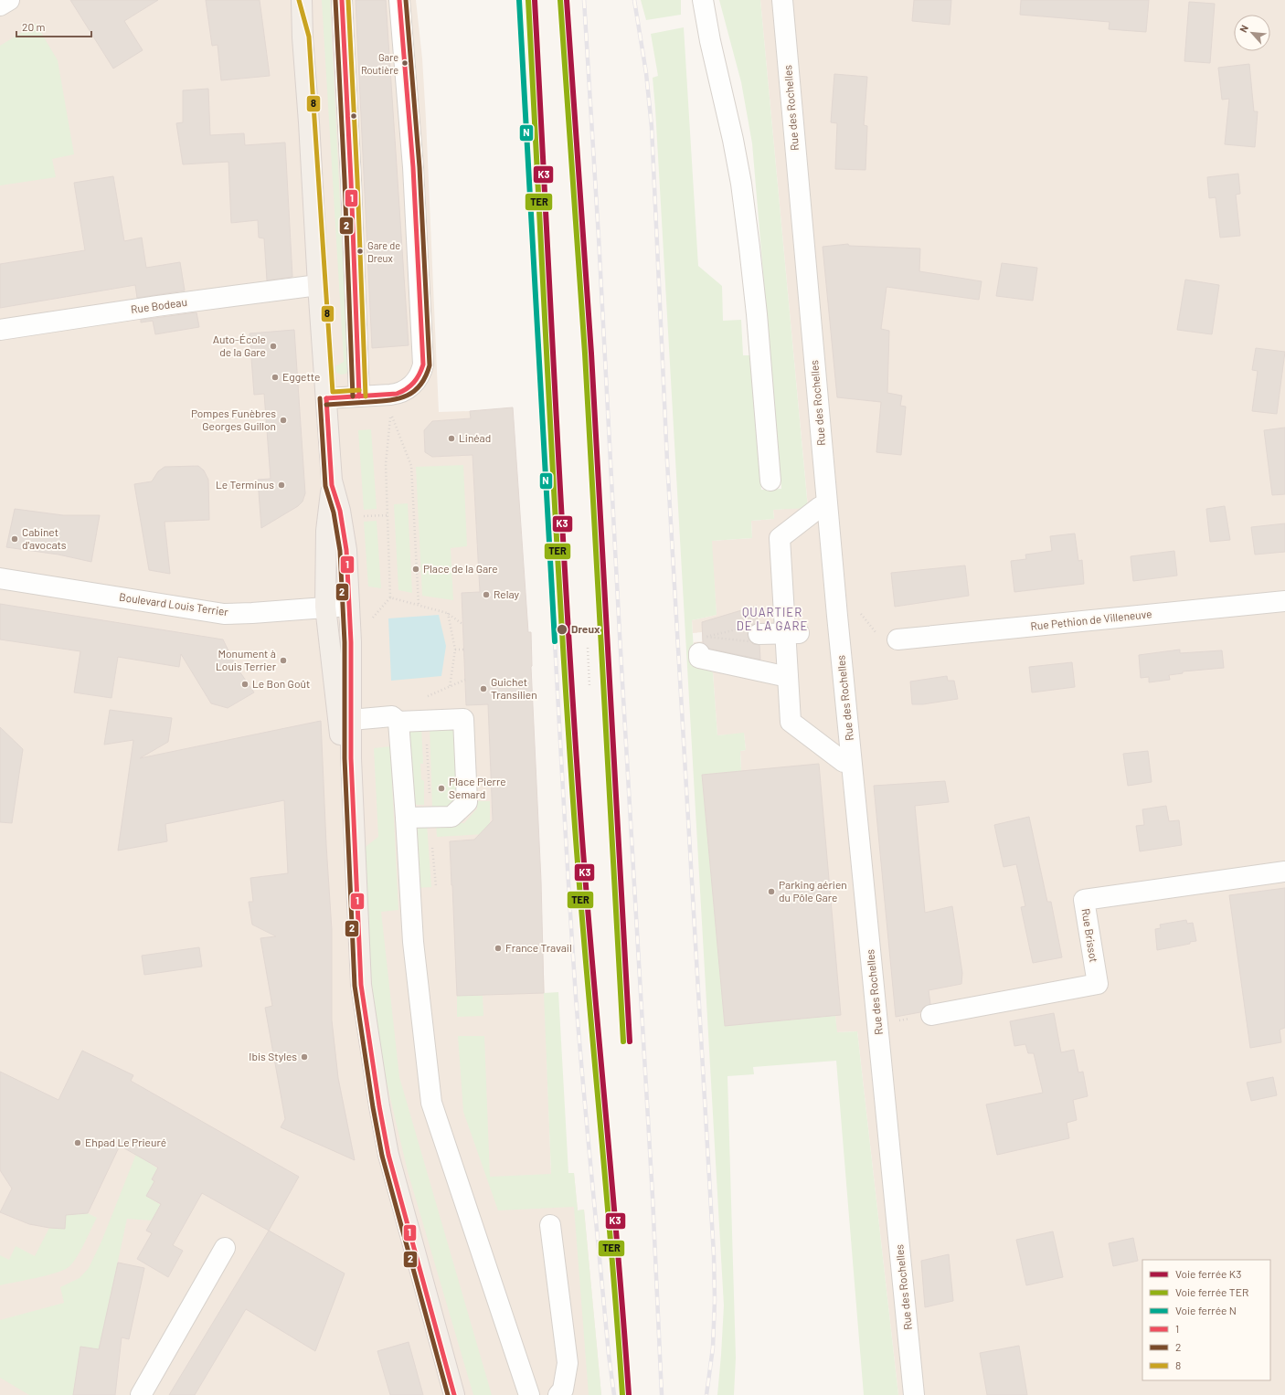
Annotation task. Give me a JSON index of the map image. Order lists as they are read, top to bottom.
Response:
{
  "streets": {
    "street": [
      "Rue des Rochelles",
      "Rue Bodeau",
      "Boulevard Louis Terrier",
      "Rue Pethion de Villeneuve",
      "Rue Brissot"
    ]
  },
  "districts": ["QUARTIER DE LA GARE"],
  "places": [
    "Gare Routière",
    "Gare de Dreux",
    "Auto-École de la Gare",
    "Eggette",
    "Pompes Funèbres Georges Guillon",
    "Linéad",
    "Le Terminus",
    "Cabinet d'avocats",
    "Place de la Gare",
    "Relay",
    "Dreux",
    "Monument à Louis Terrier",
    "Le Bon Goût",
    "Guichet Transilien",
    "Place Pierre Semard",
    "Parking aérien du Pôle Gare",
    "France Travail",
    "Ibis Styles",
    "Ehpad Le Prieuré"
  ],
  "lines": [
    "rail line K3",
    "rail line TER",
    "rail line N",
    "transit line 1",
    "transit line 2",
    "transit line 8"
  ],
  "legend": [
    "Voie ferrée K3",
    "Voie ferrée TER",
    "Voie ferrée N",
    "1",
    "2",
    "8"
  ],
  "scale_bar": "20 m",
  "north": "top left"
}
